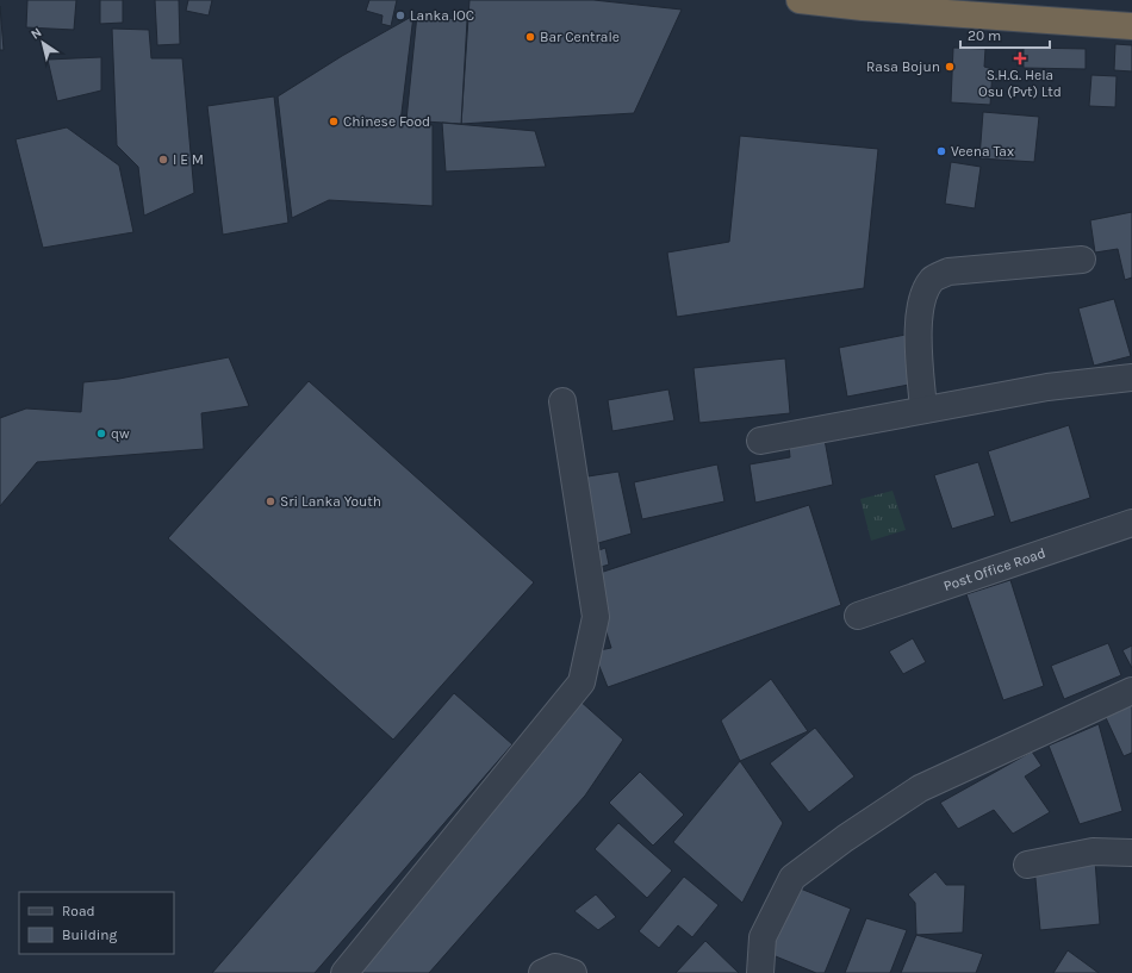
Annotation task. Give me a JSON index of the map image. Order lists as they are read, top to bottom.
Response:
{
  "streets": {
    "street": ["Post Office Road"]
  },
  "places": {
    "other": [
      "Lanka IOC",
      "Bar Centrale",
      "Rasa Bojun",
      "Chinese Food",
      "Veena Tax",
      "I E M",
      "qw",
      "Sri Lanka Youth"
    ],
    "health": ["S.H.G. Hela Osu (Pvt) Ltd"]
  },
  "legend": ["Road", "Building"],
  "scale_bar": "20 m",
  "north": "top left"
}
